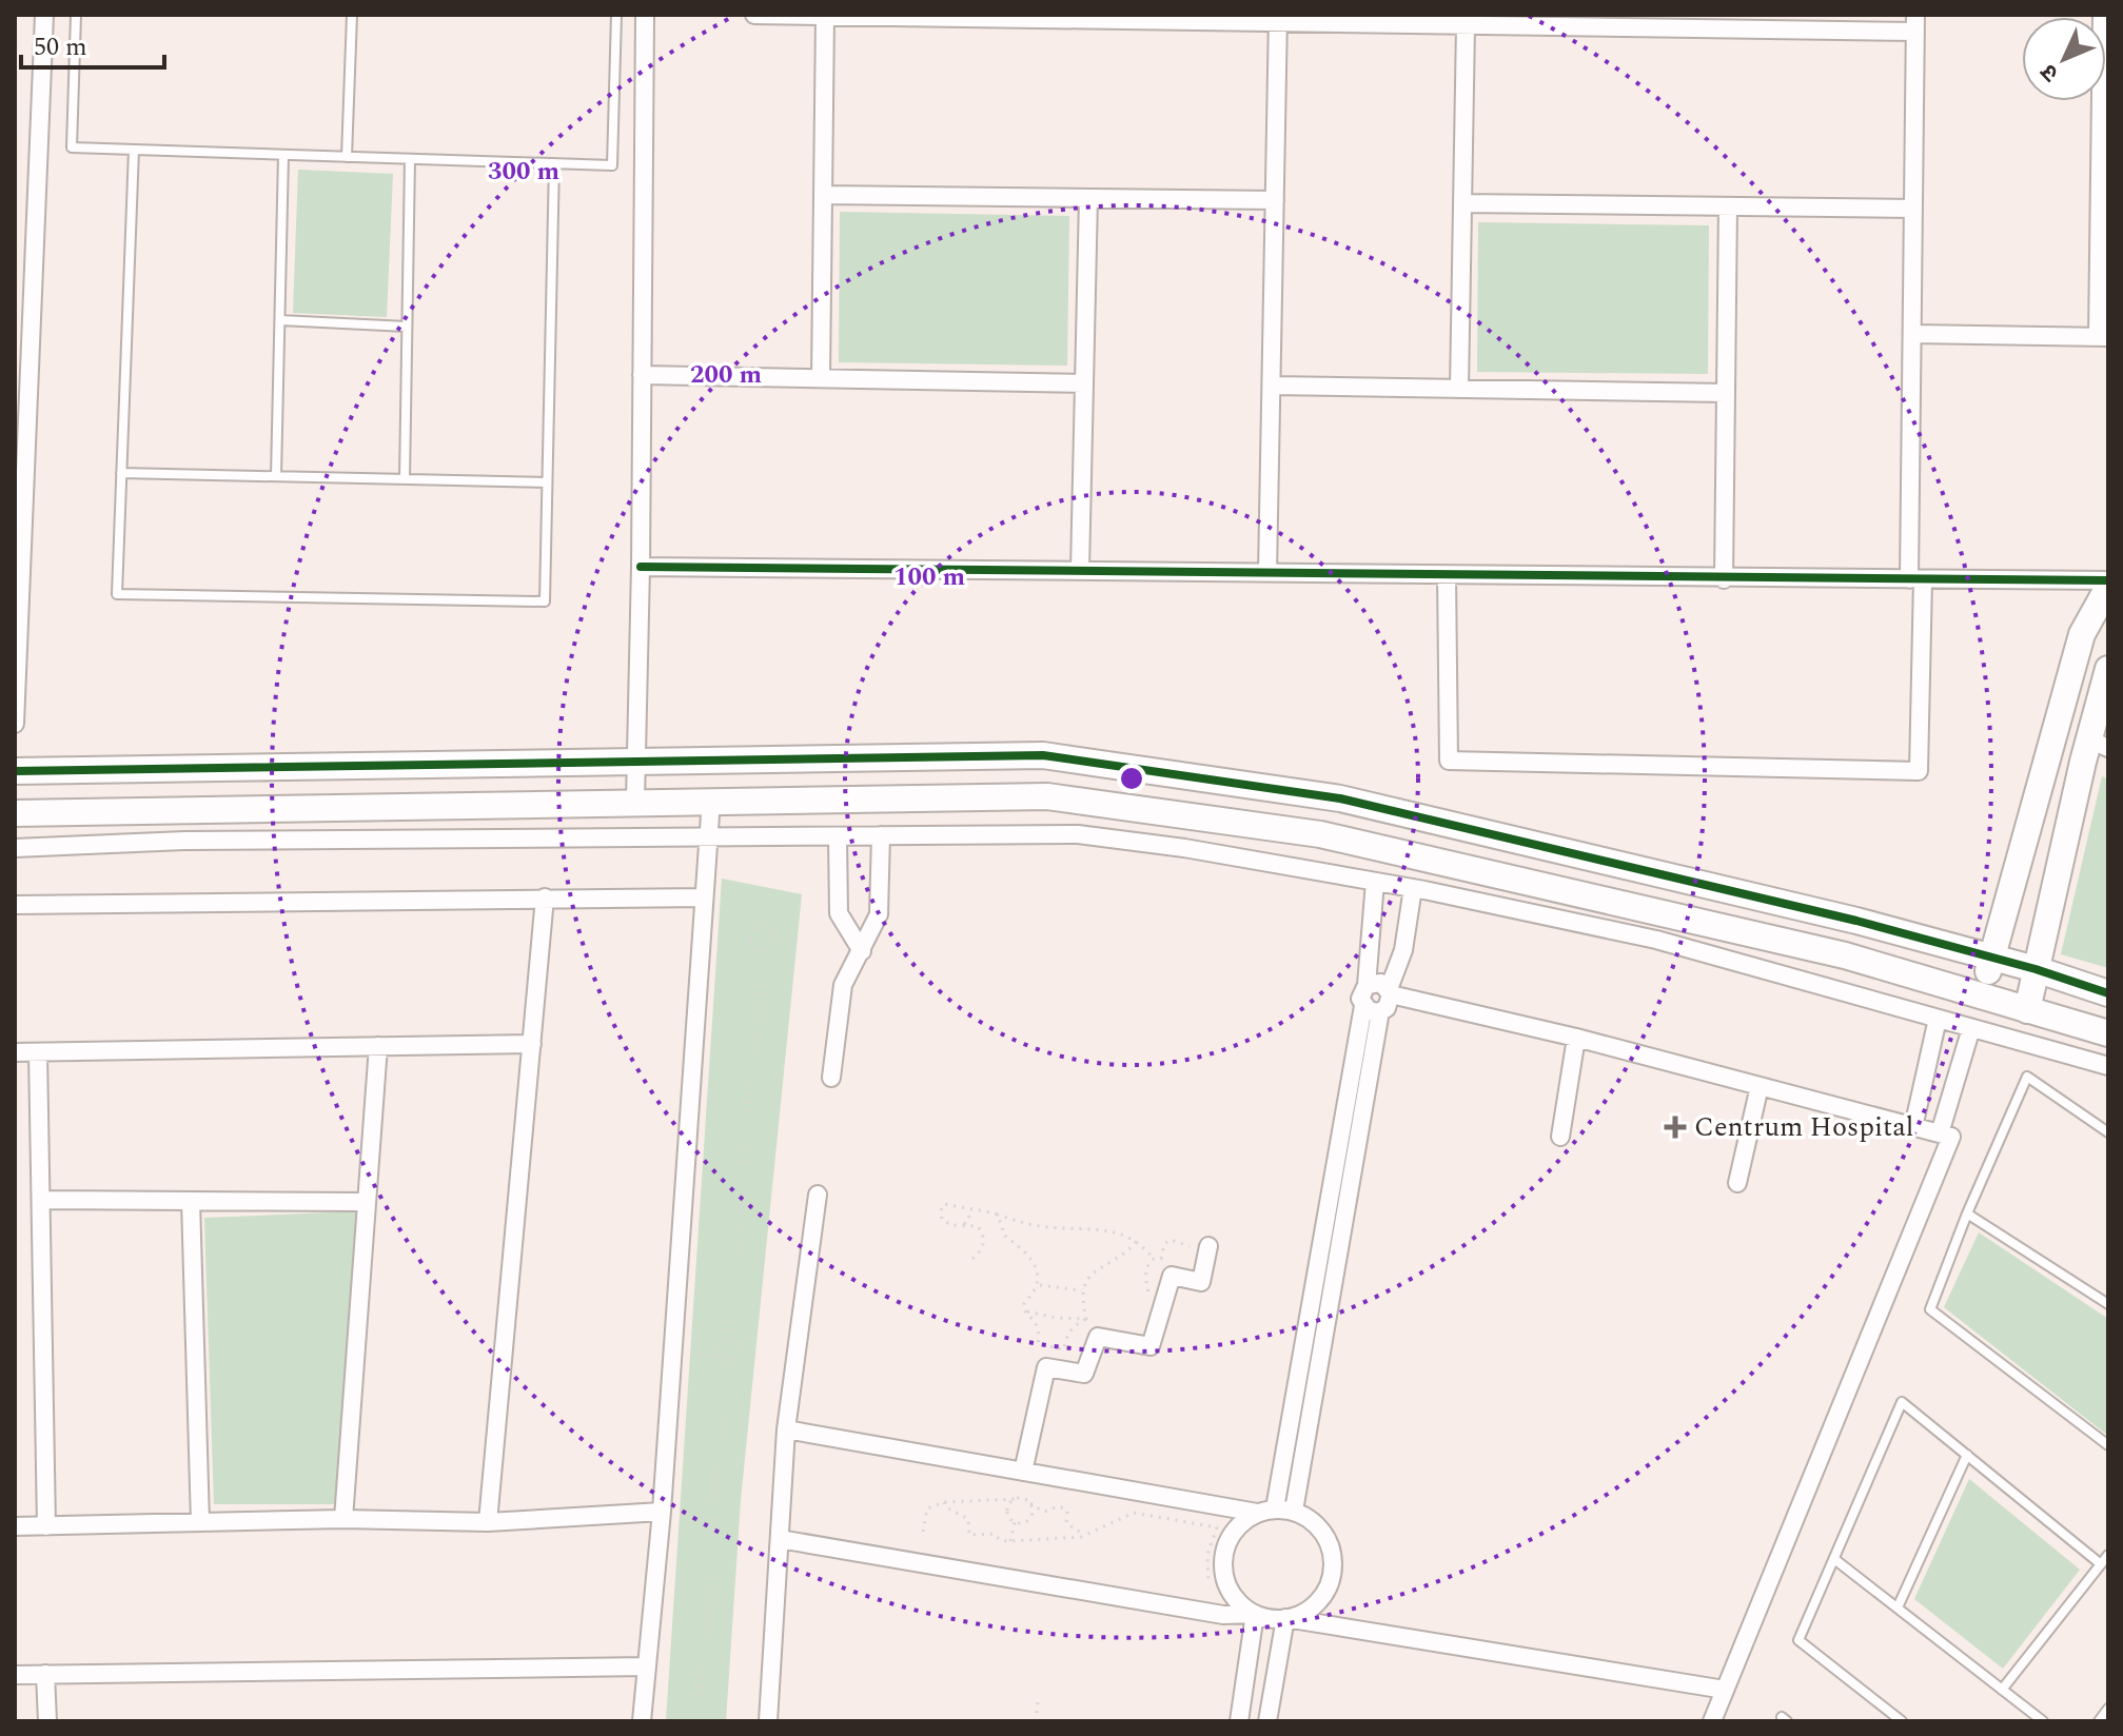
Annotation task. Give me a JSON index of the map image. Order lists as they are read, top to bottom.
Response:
{
  "places": {
    "health": ["Centrum Hospital"]
  },
  "scale_bar": "50 m",
  "north": "bottom left",
  "rings": ["300 m", "200 m", "100 m"]
}
